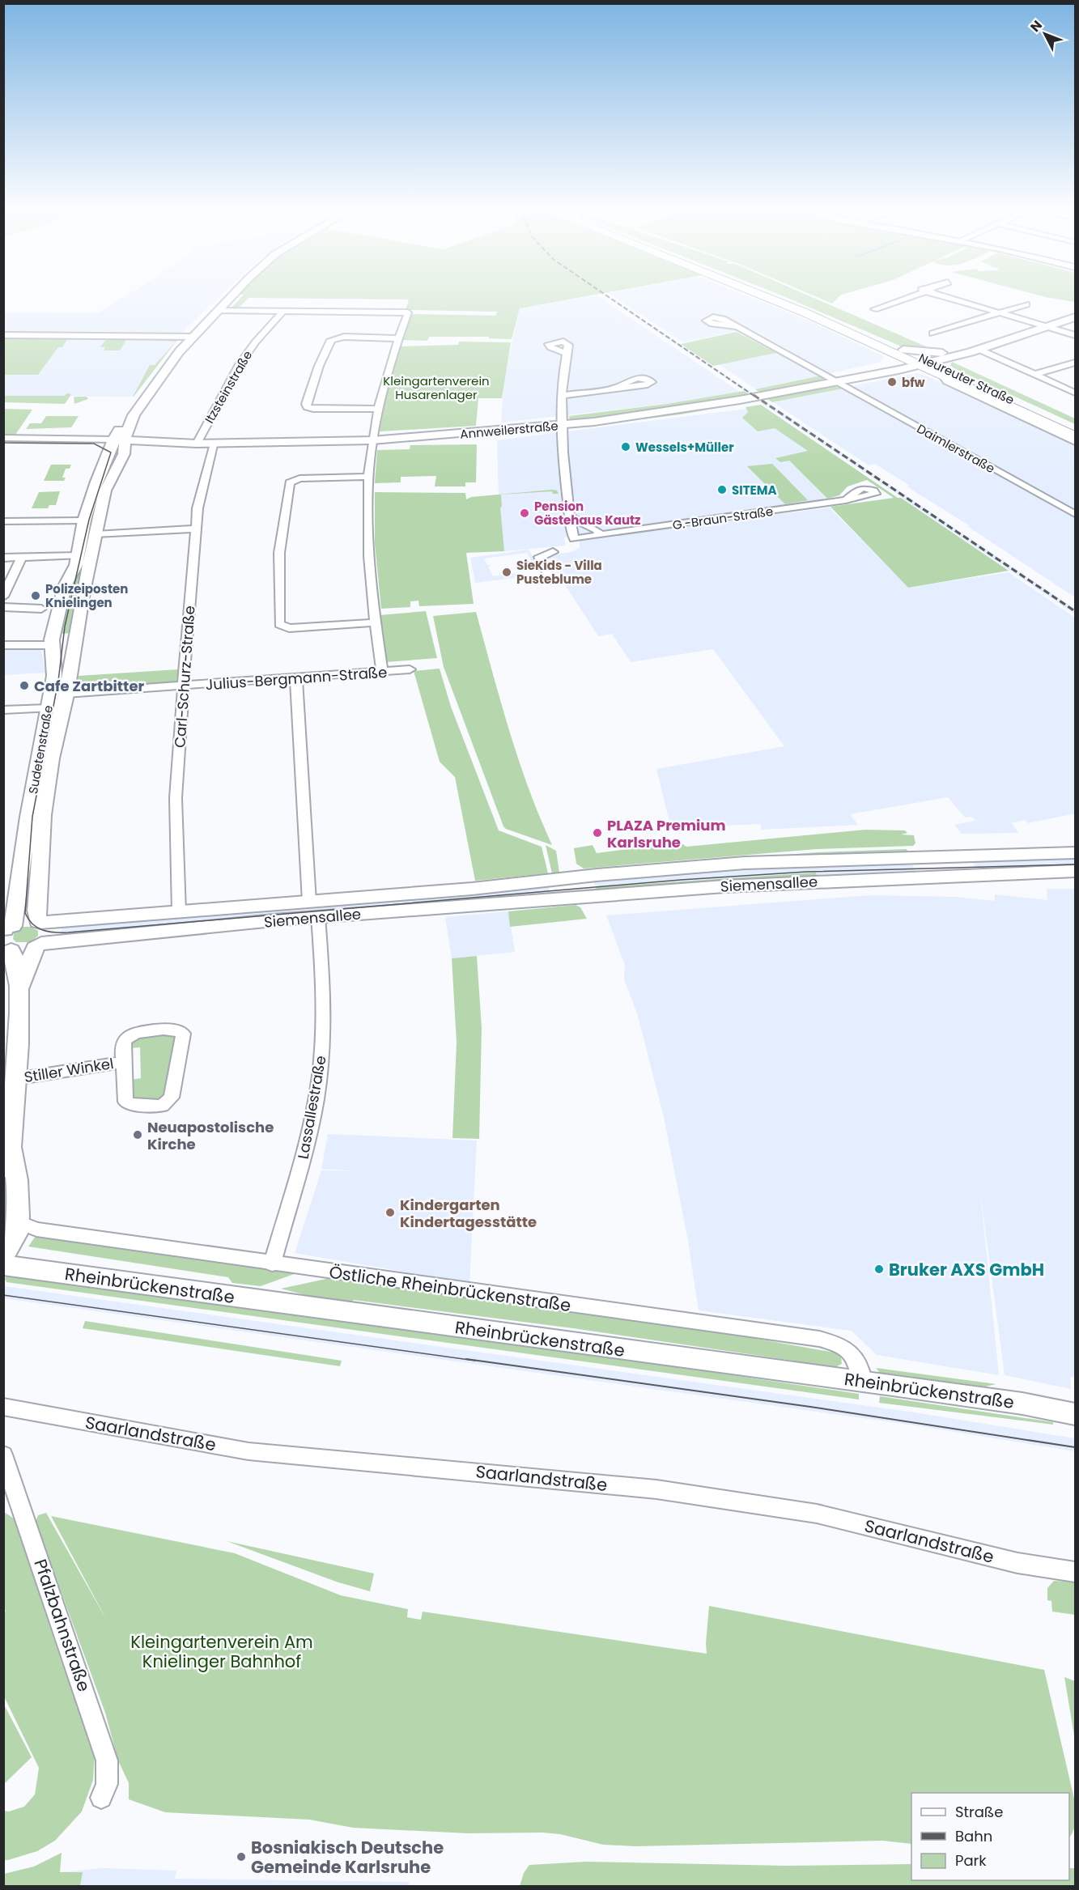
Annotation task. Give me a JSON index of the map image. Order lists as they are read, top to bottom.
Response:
{
  "streets": {
    "main road": [
      "Neureuter Straße",
      "Annweilerstraße",
      "Sudetenstraße",
      "Siemensallee",
      "Rheinbrückenstraße"
    ],
    "street": [
      "Itzsteinstraße",
      "Daimlerstraße",
      "G.-Braun-Straße",
      "Carl-Schurz-Straße",
      "Julius-Bergmann-Straße",
      "Stiller Winkel",
      "Lassallestraße",
      "Östliche Rheinbrückenstraße",
      "Saarlandstraße",
      "Pfalzbahnstraße"
    ]
  },
  "crossings": [
    ["Neureuter Straße", "Annweilerstraße"],
    ["Itzsteinstraße", "Annweilerstraße"],
    ["Annweilerstraße", "Daimlerstraße"],
    ["Annweilerstraße", "G.-Braun-Straße"],
    ["Annweilerstraße", "Carl-Schurz-Straße"],
    ["Annweilerstraße", "Sudetenstraße"],
    ["Carl-Schurz-Straße", "Julius-Bergmann-Straße"],
    ["Carl-Schurz-Straße", "Siemensallee"],
    ["Julius-Bergmann-Straße", "Sudetenstraße"],
    ["Julius-Bergmann-Straße", "Lassallestraße"],
    ["Sudetenstraße", "Siemensallee"],
    ["Sudetenstraße", "Stiller Winkel"],
    ["Sudetenstraße", "Östliche Rheinbrückenstraße"],
    ["Siemensallee", "Lassallestraße"],
    ["Lassallestraße", "Östliche Rheinbrückenstraße"],
    ["Rheinbrückenstraße", "Östliche Rheinbrückenstraße"]
  ],
  "parks": ["Kleingartenverein Husarenlager", "Kleingartenverein Am Knielinger Bahnhof"],
  "places": [
    "bfw",
    "Wessels+Müller",
    "SITEMA",
    "Pension Gästehaus Kautz",
    "SieKids - Villa Pusteblume",
    "Polizeiposten Knielingen",
    "Cafe Zartbitter",
    "PLAZA Premium Karlsruhe",
    "Neuapostolische Kirche",
    "Kindergarten Kindertagesstätte",
    "Bruker AXS GmbH",
    "Bosniakisch Deutsche Gemeinde Karlsruhe"
  ],
  "legend": ["Straße", "Bahn", "Park"],
  "north": "top left"
}
